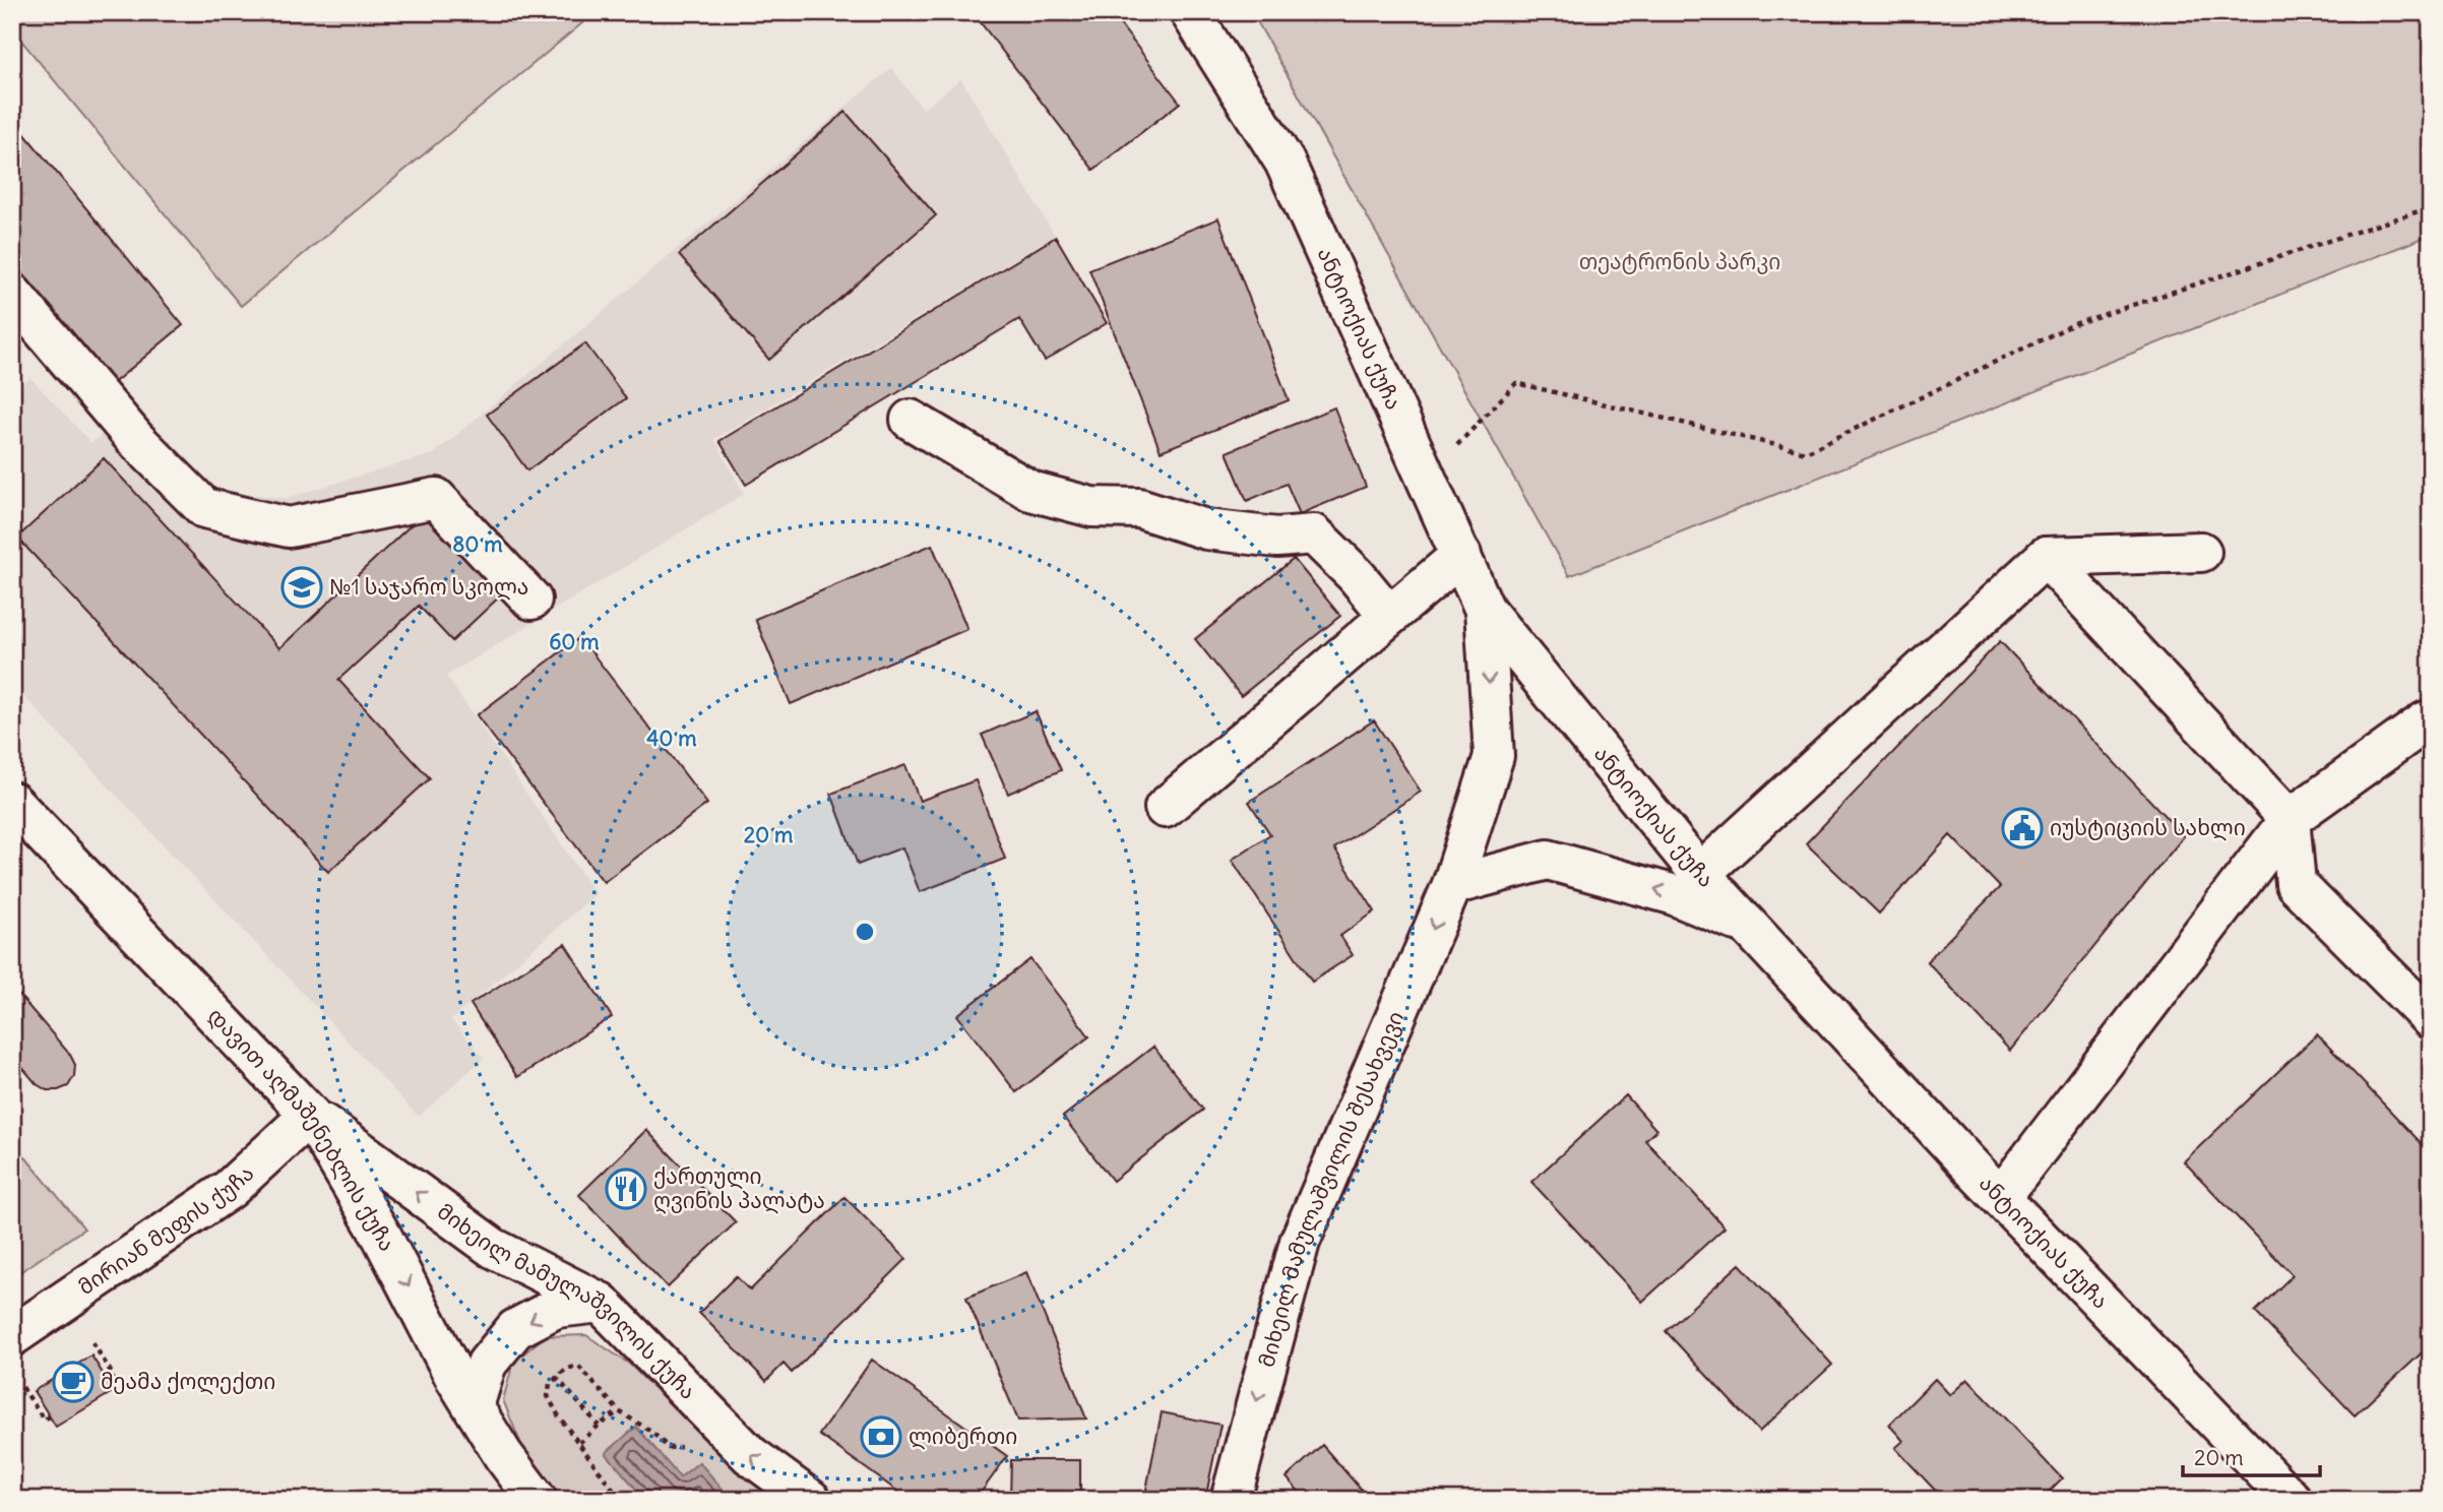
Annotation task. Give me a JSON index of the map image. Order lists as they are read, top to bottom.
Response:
{
  "streets": {
    "street": [
      "ანტიოქიას ქუჩა",
      "დავით აღმაშენებლის ქუჩა",
      "მიხეილ მამულაშვილის შესახვევი",
      "მირიან მეფის ქუჩა",
      "მიხეილ მამულაშვილის ქუჩა"
    ]
  },
  "crossings": [
    ["ანტიოქიას ქუჩა", "მიხეილ მამულაშვილის შესახვევი"],
    ["დავით აღმაშენებლის ქუჩა", "მირიან მეფის ქუჩა"],
    ["დავით აღმაშენებლის ქუჩა", "მიხეილ მამულაშვილის ქუჩა"],
    ["მირიან მეფის ქუჩა", "მიხეილ მამულაშვილის ქუჩა"]
  ],
  "one_way": ["დავით აღმაშენებლის ქუჩა", "მიხეილ მამულაშვილის შესახვევი", "მიხეილ მამულაშვილის ქუჩა"],
  "parks": ["თეატრონის პარკი"],
  "places": {
    "school or university": ["№1 საჯარო სკოლა"],
    "public building": ["იუსტიციის სახლი"],
    "restaurant": ["ქართული ღვინის პალატა"],
    "cafe": ["მეამა ქოლექთი"],
    "bank": ["ლიბერთი"]
  },
  "scale_bar": "20 m",
  "rings": [
    "80 m",
    "60 m",
    "40 m",
    "20 m"
  ]
}
